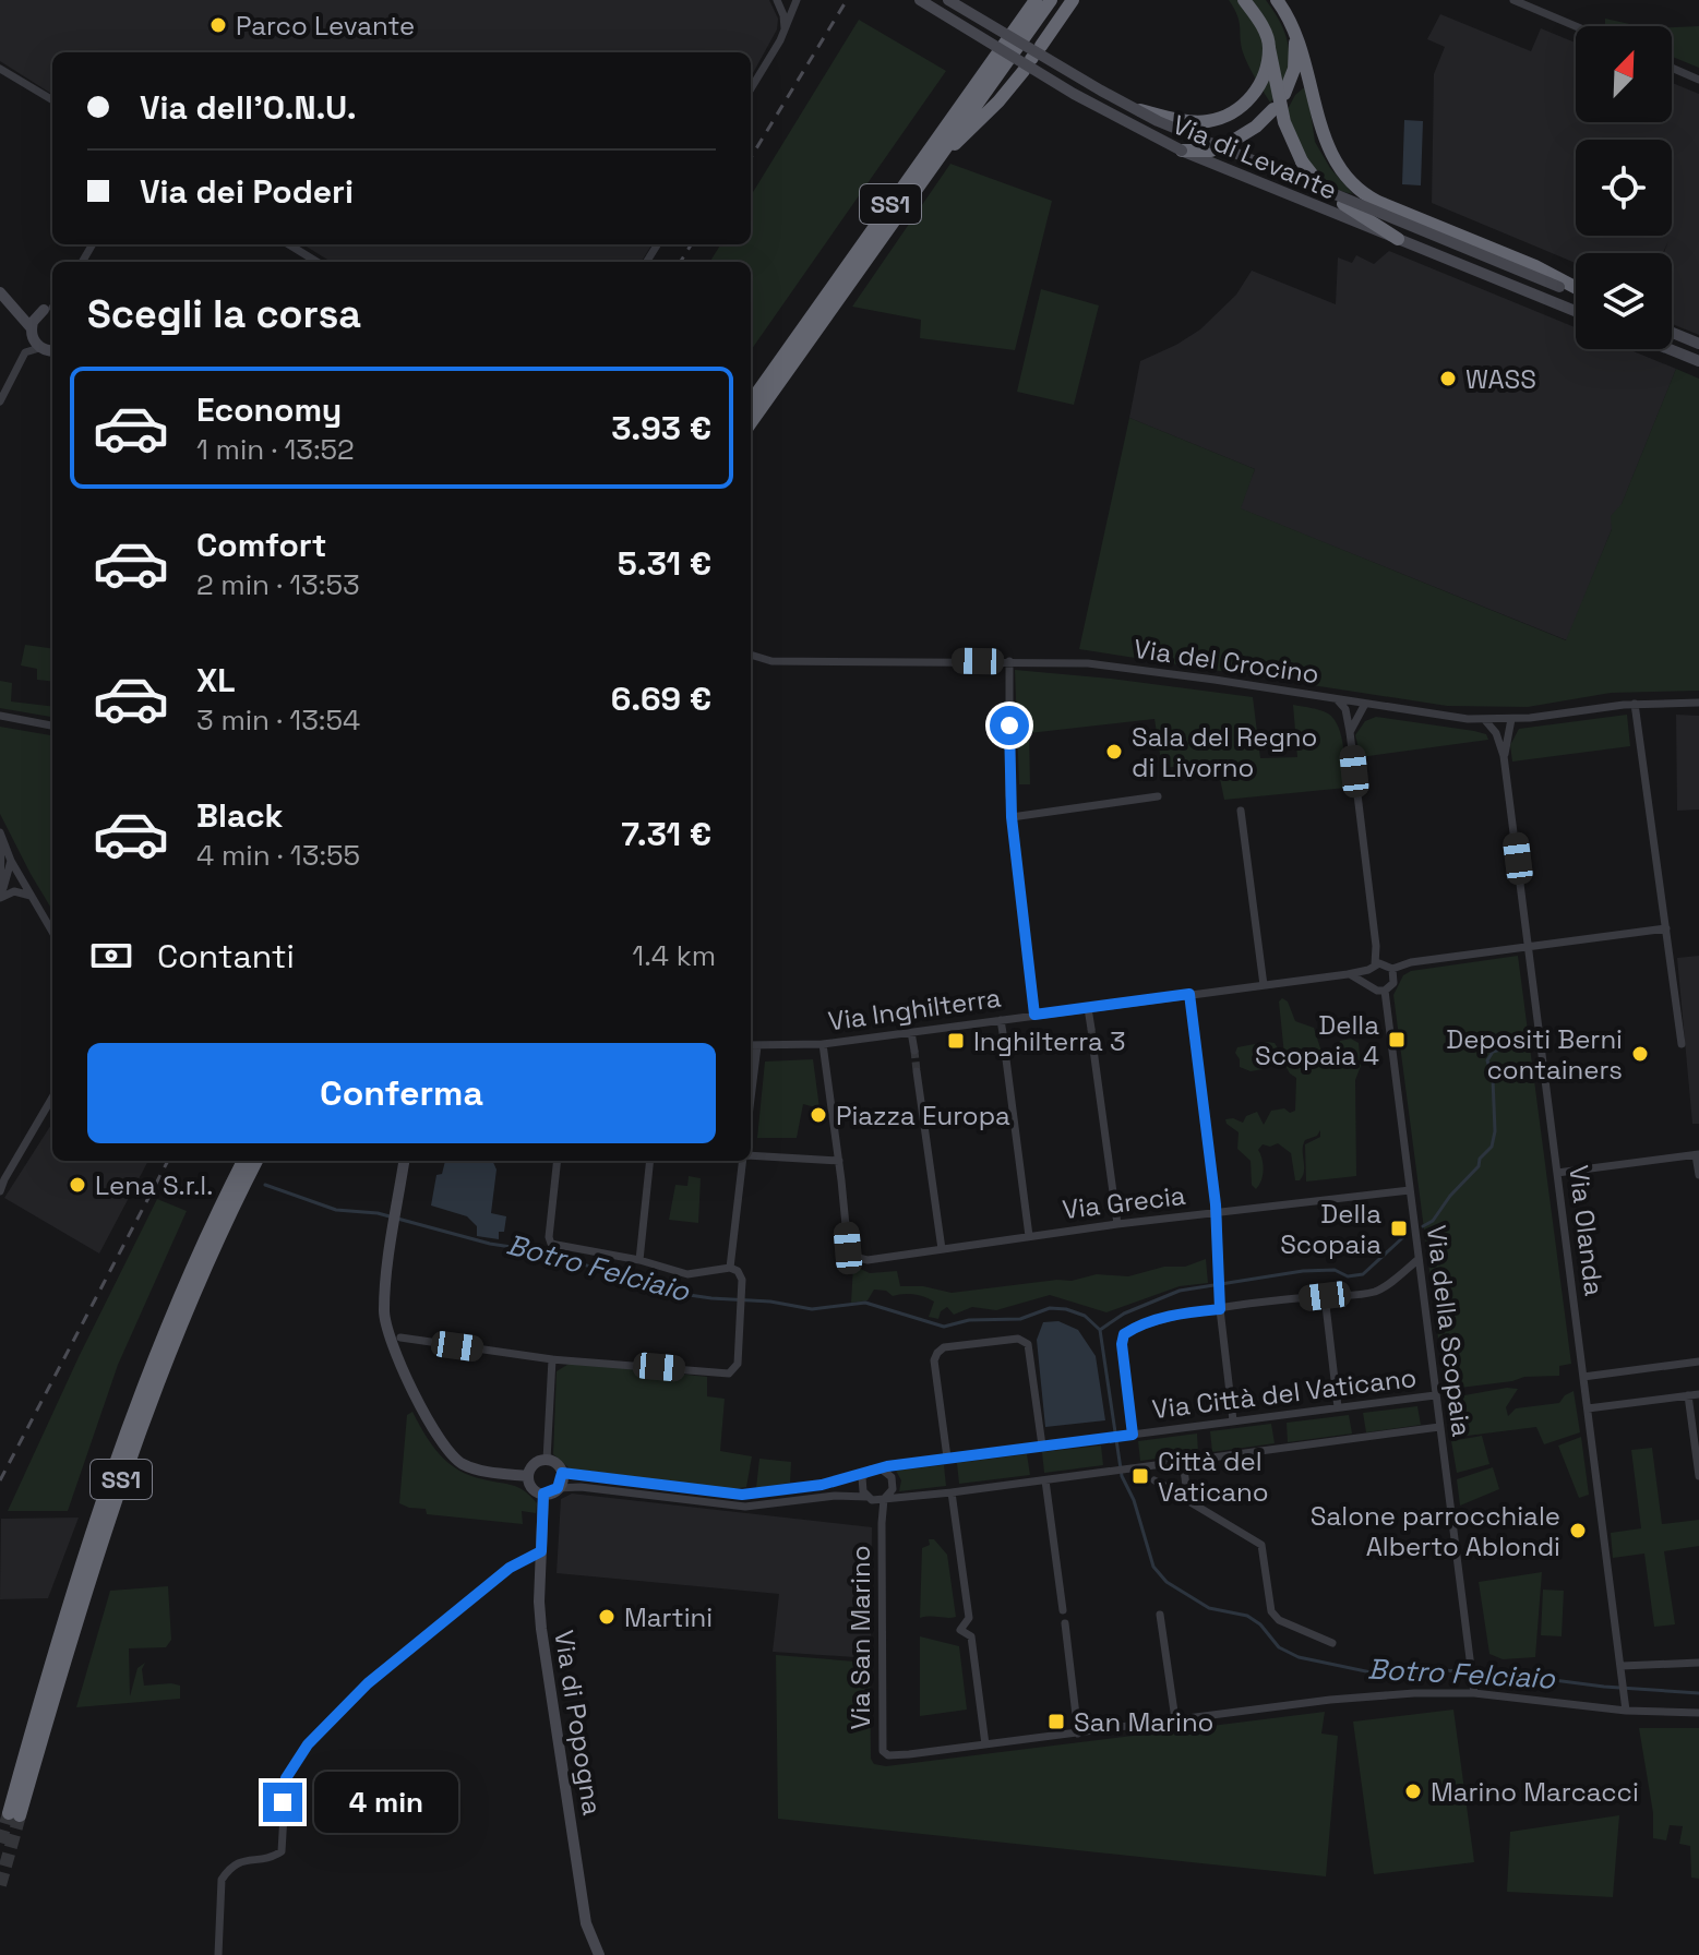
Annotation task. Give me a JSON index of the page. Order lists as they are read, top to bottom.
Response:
{
  "streets": {
    "highway": ["SS1"],
    "main road": ["Via di Levante", "Via di Popogna"],
    "street": [
      "Via del Crocino",
      "Via Inghilterra",
      "Via Grecia",
      "Via Olanda",
      "Via della Scopaia",
      "Via Città del Vaticano",
      "Via San Marino"
    ]
  },
  "crossings": [
    ["Via del Crocino", "Via Olanda"],
    ["Via Inghilterra", "Via Olanda"],
    ["Via Grecia", "Via della Scopaia"],
    ["Via Olanda", "Via San Marino"],
    ["Via della Scopaia", "Via Città del Vaticano"],
    ["Via della Scopaia", "Via San Marino"],
    ["Via Città del Vaticano", "Via San Marino"],
    ["Via Città del Vaticano", "Via di Popogna"]
  ],
  "water": ["Botro Felciaio"],
  "places": {
    "other": [
      "Parco Levante",
      "WASS",
      "Sala del Regno di Livorno",
      "Depositi Berni containers",
      "Piazza Europa",
      "Lena S.r.l.",
      "Salone parrocchiale Alberto Ablondi",
      "Martini",
      "Marino Marcacci"
    ],
    "transit": [
      "Della Scopaia 4",
      "Inghilterra 3",
      "Della Scopaia",
      "Città del Vaticano",
      "San Marino"
    ]
  },
  "north": "top right",
  "page": {
    "banner": ["Via dell'O.N.U.", "Via dei Poderi"],
    "heading": "Scegli la corsa",
    "list": [
      {
        "name": "Economy",
        "note": "1 min · 13:52",
        "value": "3.93 €"
      },
      {
        "name": "Comfort",
        "note": "2 min · 13:53",
        "value": "5.31 €"
      },
      {
        "name": "XL",
        "note": "3 min · 13:54",
        "value": "6.69 €"
      },
      {
        "name": "Black",
        "note": "4 min · 13:55",
        "value": "7.31 €"
      }
    ],
    "pay": ["Contanti", "1.4 km"],
    "buttons": "Conferma",
    "bubble": "4 min"
  }
}
